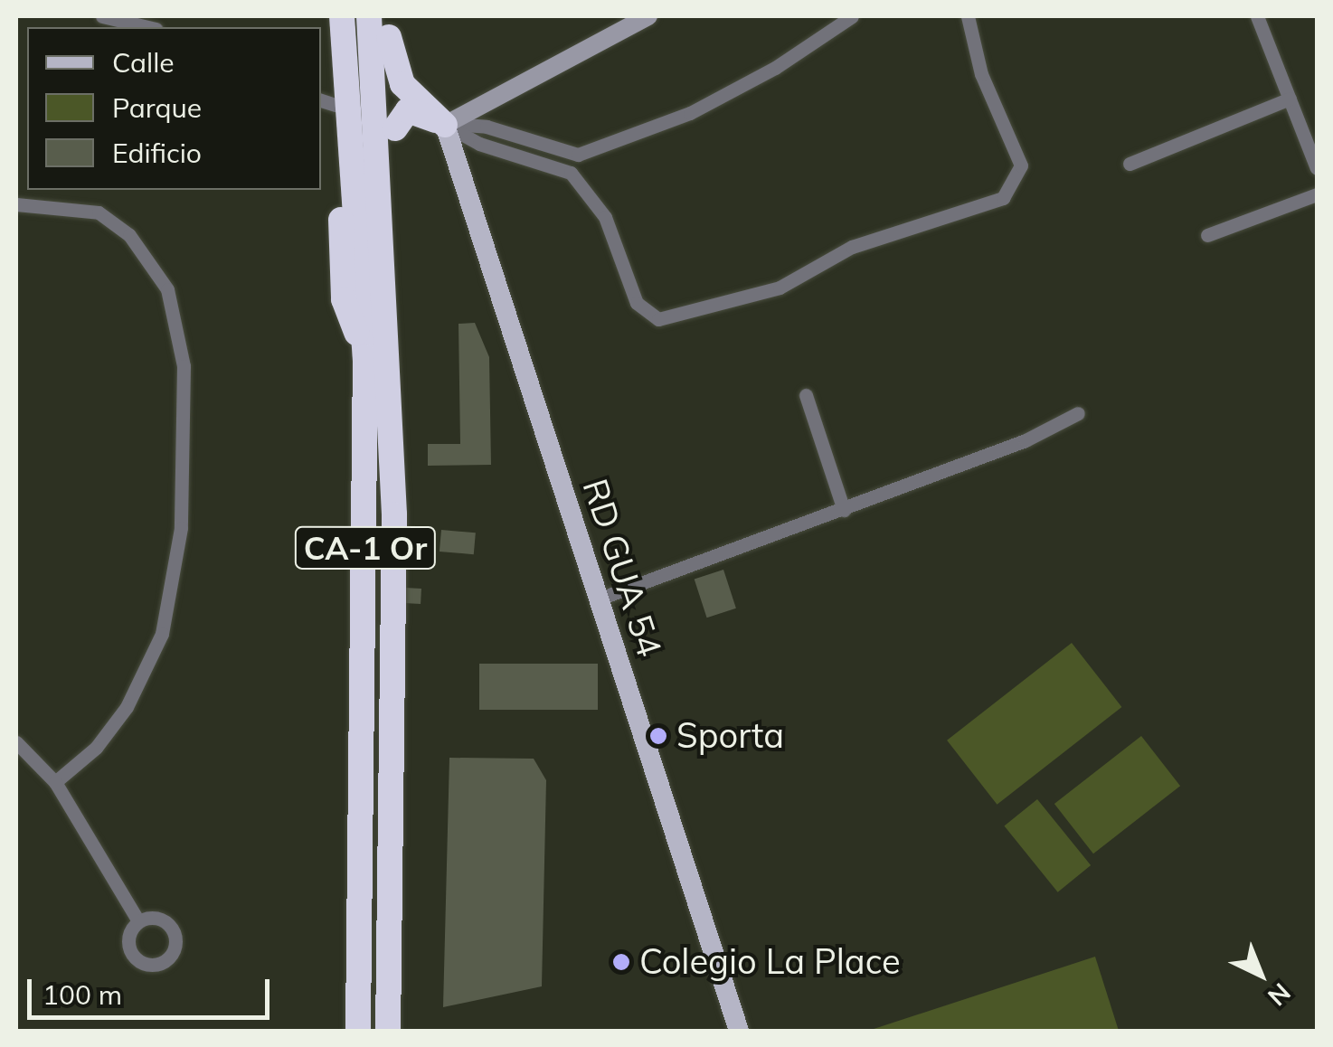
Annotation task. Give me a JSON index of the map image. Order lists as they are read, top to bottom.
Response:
{
  "streets": {
    "highway": ["CA-1 Or"],
    "main road": ["RD GUA 54"]
  },
  "places": ["Sporta", "Colegio La Place"],
  "legend": ["Calle", "Parque", "Edificio"],
  "scale_bar": "100 m",
  "north": "bottom right"
}
